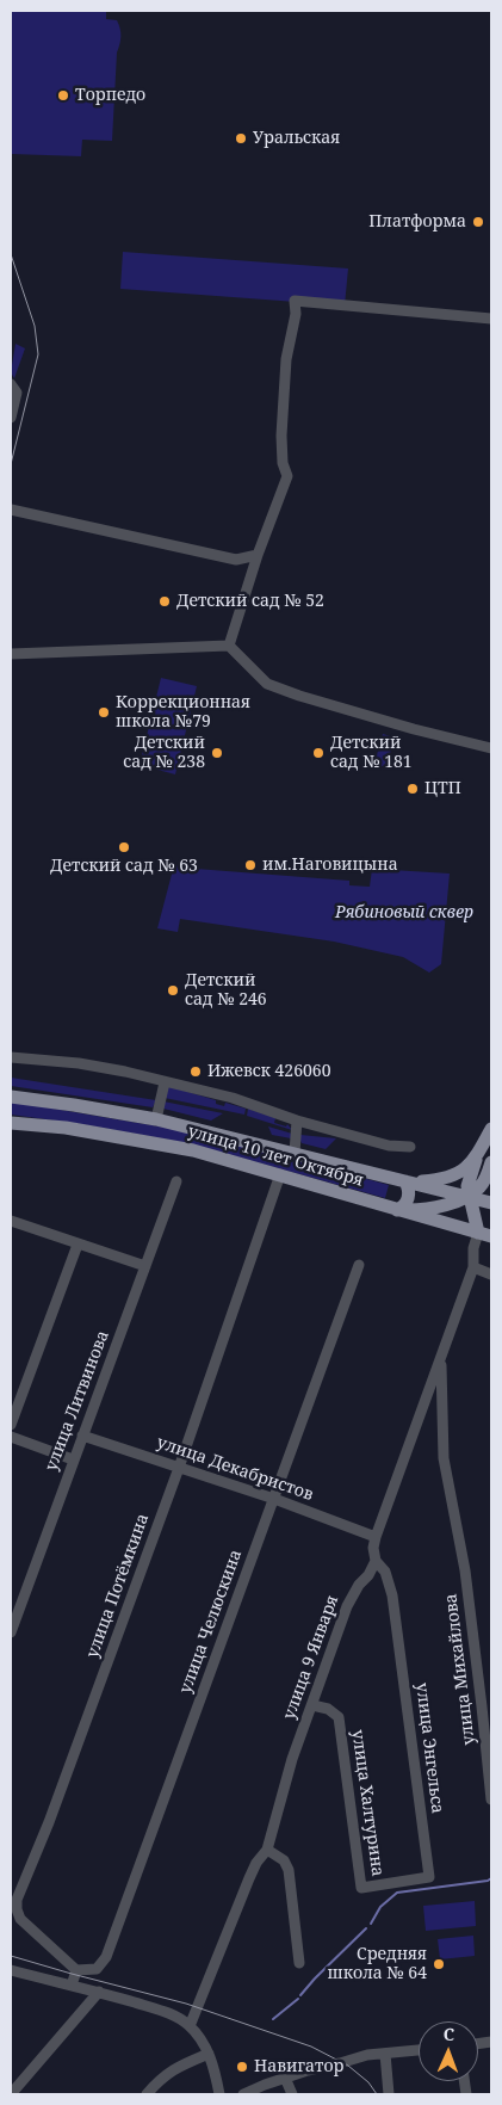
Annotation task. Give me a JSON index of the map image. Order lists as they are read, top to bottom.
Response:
{
  "streets": {
    "main road": ["улица 10 лет Октября"],
    "street": [
      "улица Литвинова",
      "улица Декабристов",
      "улица Потёмкина",
      "улица Челюскина",
      "улица 9 Января",
      "улица Михайлова",
      "улица Энгельса",
      "улица Халтурина"
    ]
  },
  "crossings": [
    ["улица 10 лет Октября", "улица Потёмкина"],
    ["улица Литвинова", "улица Декабристов"],
    ["улица Декабристов", "улица Потёмкина"],
    ["улица Декабристов", "улица Челюскина"],
    ["улица Потёмкина", "улица Челюскина"],
    ["улица 9 Января", "улица Энгельса"],
    ["улица 9 Января", "улица Халтурина"],
    ["улица Энгельса", "улица Халтурина"]
  ],
  "parks": ["Рябиновый сквер"],
  "places": [
    "Торпедо",
    "Уральская",
    "Платформа",
    "Детский сад № 52",
    "Коррекционная школа №79",
    "Детский сад № 238",
    "Детский сад № 181",
    "ЦТП",
    "Детский сад № 63",
    "им.Наговицына",
    "Детский сад № 246",
    "Ижевск 426060",
    "Средняя школа № 64",
    "Навигатор"
  ],
  "north": "top"
}
